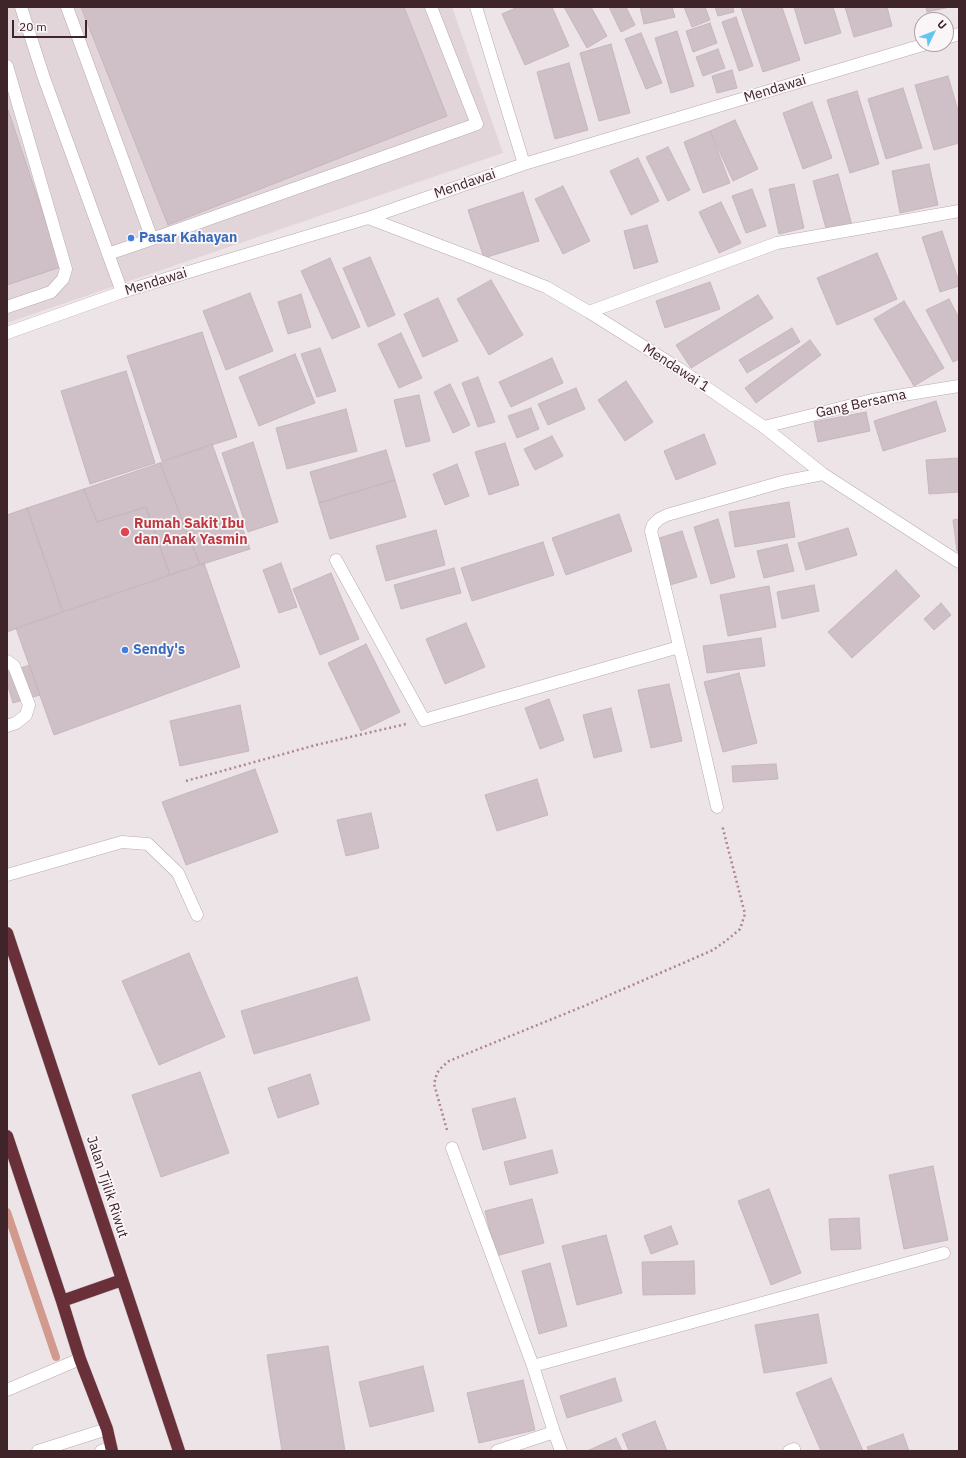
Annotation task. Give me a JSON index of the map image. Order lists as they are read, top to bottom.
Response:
{
  "streets": {
    "highway": ["Jalan Tjilik Riwut"],
    "street": ["Mendawai", "Mendawai 1", "Gang Bersama"]
  },
  "crossings": [
    ["Mendawai", "Mendawai 1"],
    ["Mendawai 1", "Gang Bersama"]
  ],
  "places": ["Pasar Kahayan", "Rumah Sakit Ibu dan Anak Yasmin", "Sendy's"],
  "scale_bar": "20 m",
  "north": "top right"
}
